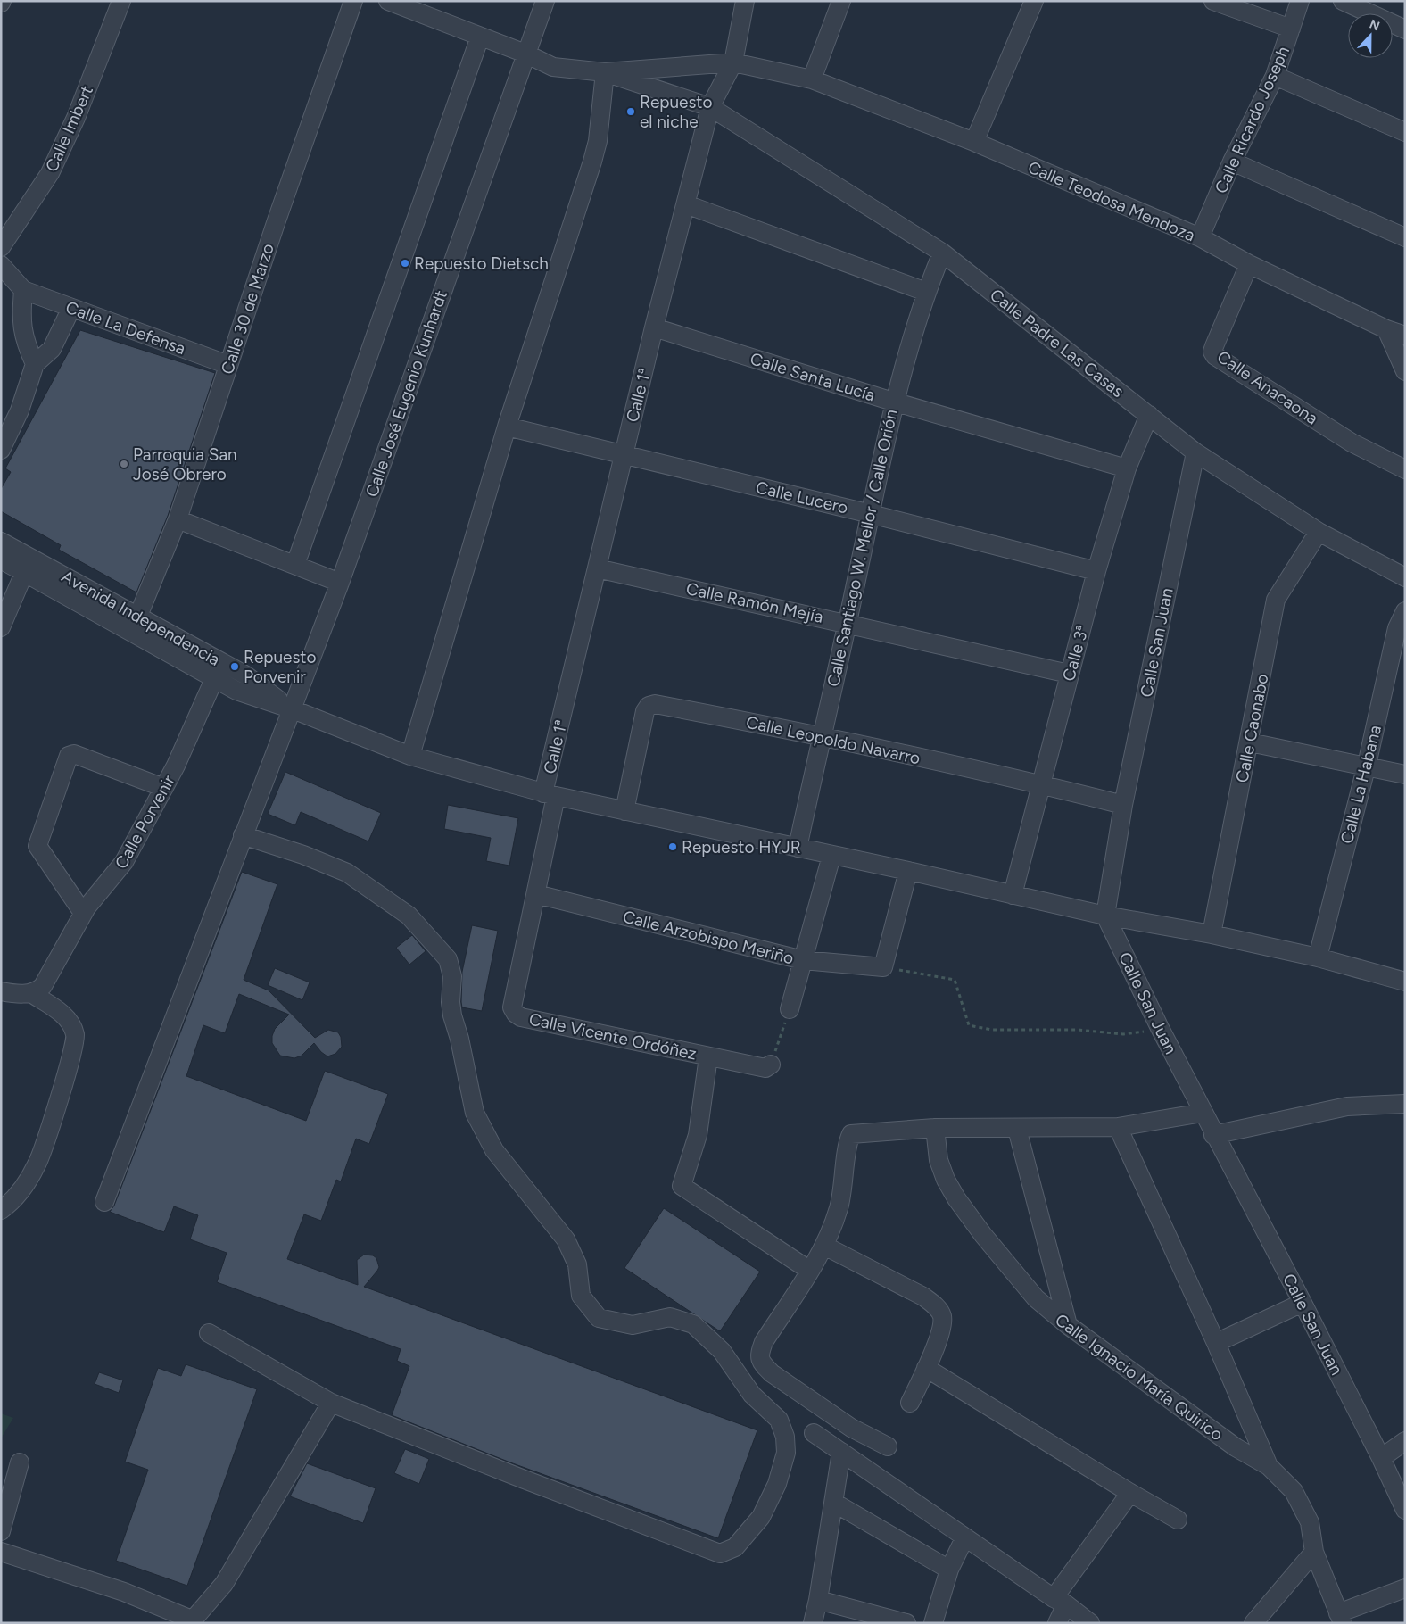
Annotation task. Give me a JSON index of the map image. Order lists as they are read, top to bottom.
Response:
{
  "streets": {
    "street": [
      "Calle Ricardo Joseph",
      "Calle Imbert",
      "Calle Teodosa Mendoza",
      "Calle 30 de Marzo",
      "Calle La Defensa",
      "Calle Padre Las Casas",
      "Calle Santa Lucía",
      "Calle Anacaona",
      "Calle José Eugenio Kunhardt",
      "Calle 1ª",
      "Calle Lucero",
      "Calle Santiago W. Mellor / Calle Orión",
      "Calle Ramón Mejía",
      "Avenida Independencia",
      "Calle San Juan",
      "Calle 3ª",
      "Calle Caonabo",
      "Calle Leopoldo Navarro",
      "Calle La Habana",
      "Calle Porvenir",
      "Calle Arzobispo Meriño",
      "Calle Vicente Ordóñez",
      "Calle Ignacio María Quirico"
    ]
  },
  "crossings": [
    ["Calle Ricardo Joseph", "Calle Teodosa Mendoza"],
    ["Calle Teodosa Mendoza", "Calle Padre Las Casas"],
    ["Calle Teodosa Mendoza", "Calle Anacaona"],
    ["Calle Teodosa Mendoza", "Calle 1ª"],
    ["Calle 30 de Marzo", "Calle La Defensa"],
    ["Calle 30 de Marzo", "Avenida Independencia"],
    ["Calle Padre Las Casas", "Calle 1ª"],
    ["Calle Padre Las Casas", "Calle Santiago W. Mellor / Calle Orión"],
    ["Calle Padre Las Casas", "Calle San Juan"],
    ["Calle Padre Las Casas", "Calle 3ª"],
    ["Calle Padre Las Casas", "Calle Caonabo"],
    ["Calle Santa Lucía", "Calle 1ª"],
    ["Calle Santa Lucía", "Calle Santiago W. Mellor / Calle Orión"],
    ["Calle Santa Lucía", "Calle 3ª"],
    ["Calle José Eugenio Kunhardt", "Avenida Independencia"],
    ["Calle 1ª", "Calle Lucero"],
    ["Calle 1ª", "Calle Ramón Mejía"],
    ["Calle 1ª", "Calle Vicente Ordóñez"],
    ["Calle Lucero", "Calle Santiago W. Mellor / Calle Orión"],
    ["Calle Lucero", "Calle 3ª"],
    ["Calle Santiago W. Mellor / Calle Orión", "Calle Ramón Mejía"],
    ["Calle Santiago W. Mellor / Calle Orión", "Calle Leopoldo Navarro"],
    ["Calle Ramón Mejía", "Calle 3ª"],
    ["Avenida Independencia", "Calle Porvenir"],
    ["Calle San Juan", "Calle Leopoldo Navarro"],
    ["Calle 3ª", "Calle Leopoldo Navarro"],
    ["Calle Arzobispo Meriño", "Calle Vicente Ordóñez"]
  ],
  "places": [
    "Repuesto el niche",
    "Repuesto Dietsch",
    "Parroquia San José Obrero",
    "Repuesto Porvenir",
    "Repuesto HYJR"
  ],
  "north": "top"
}
